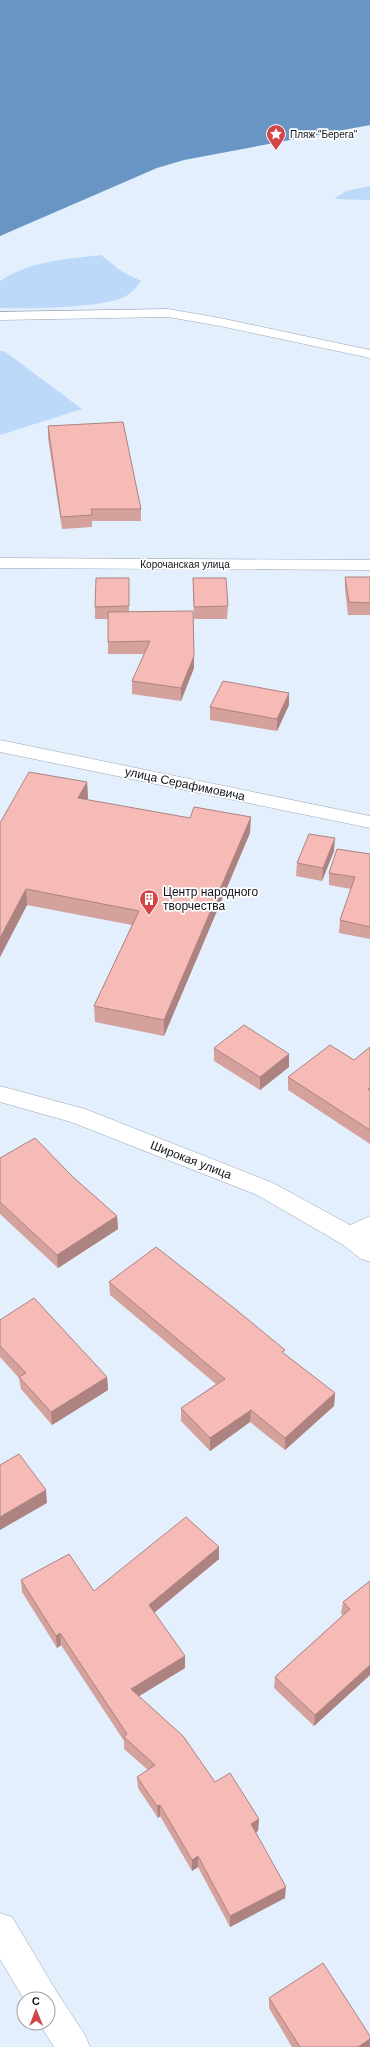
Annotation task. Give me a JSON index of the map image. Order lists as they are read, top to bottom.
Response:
{
  "streets": {
    "street": ["Корочанская улица", "улица Серафимовича", "Широкая улица"]
  },
  "places": {
    "place": ["Пляж \"Берега\""],
    "building": ["Центр народного творчества"]
  },
  "north": "top"
}
